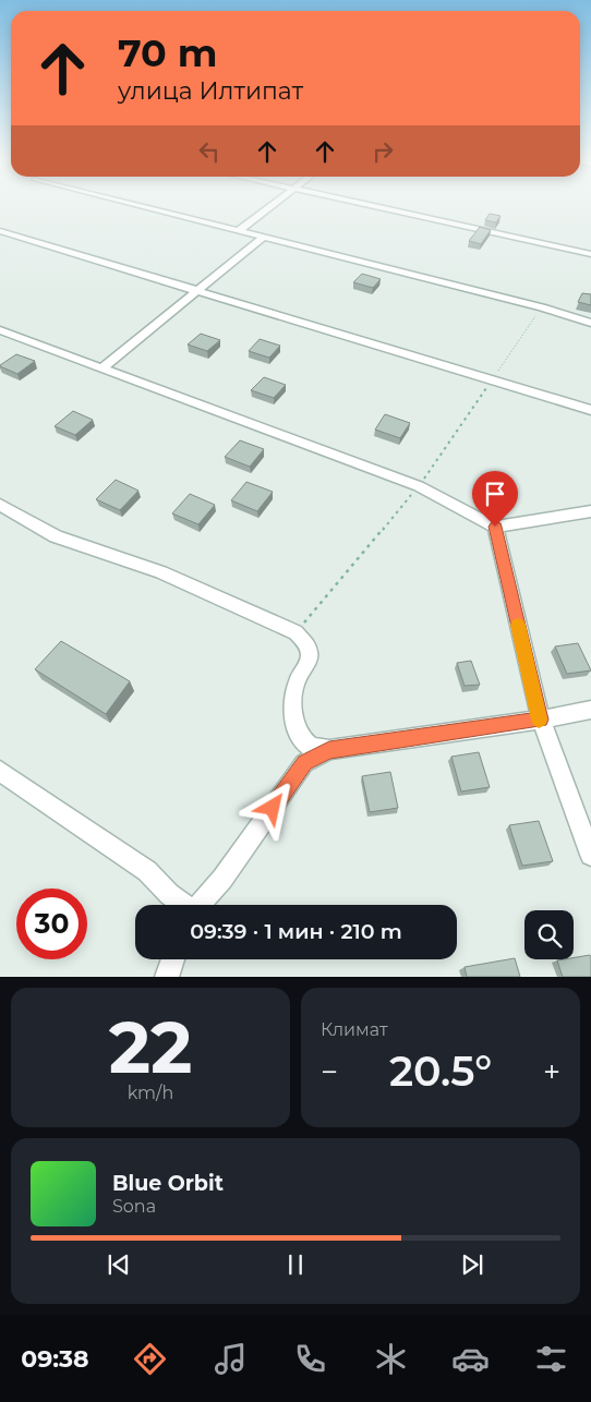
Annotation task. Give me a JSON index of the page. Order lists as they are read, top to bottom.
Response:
{
  "page": {
    "turn": ["70 m", "улица Илтипат"],
    "limit": "30",
    "trip": "09:39 · 1 мин · 210 m",
    "tile": [
      ["22", "km/h"],
      "Климат"
    ],
    "heat": ["−", "20.5°", "+"],
    "song": ["Blue Orbit", "Sona"],
    "tabs": "09:38"
  }
}
